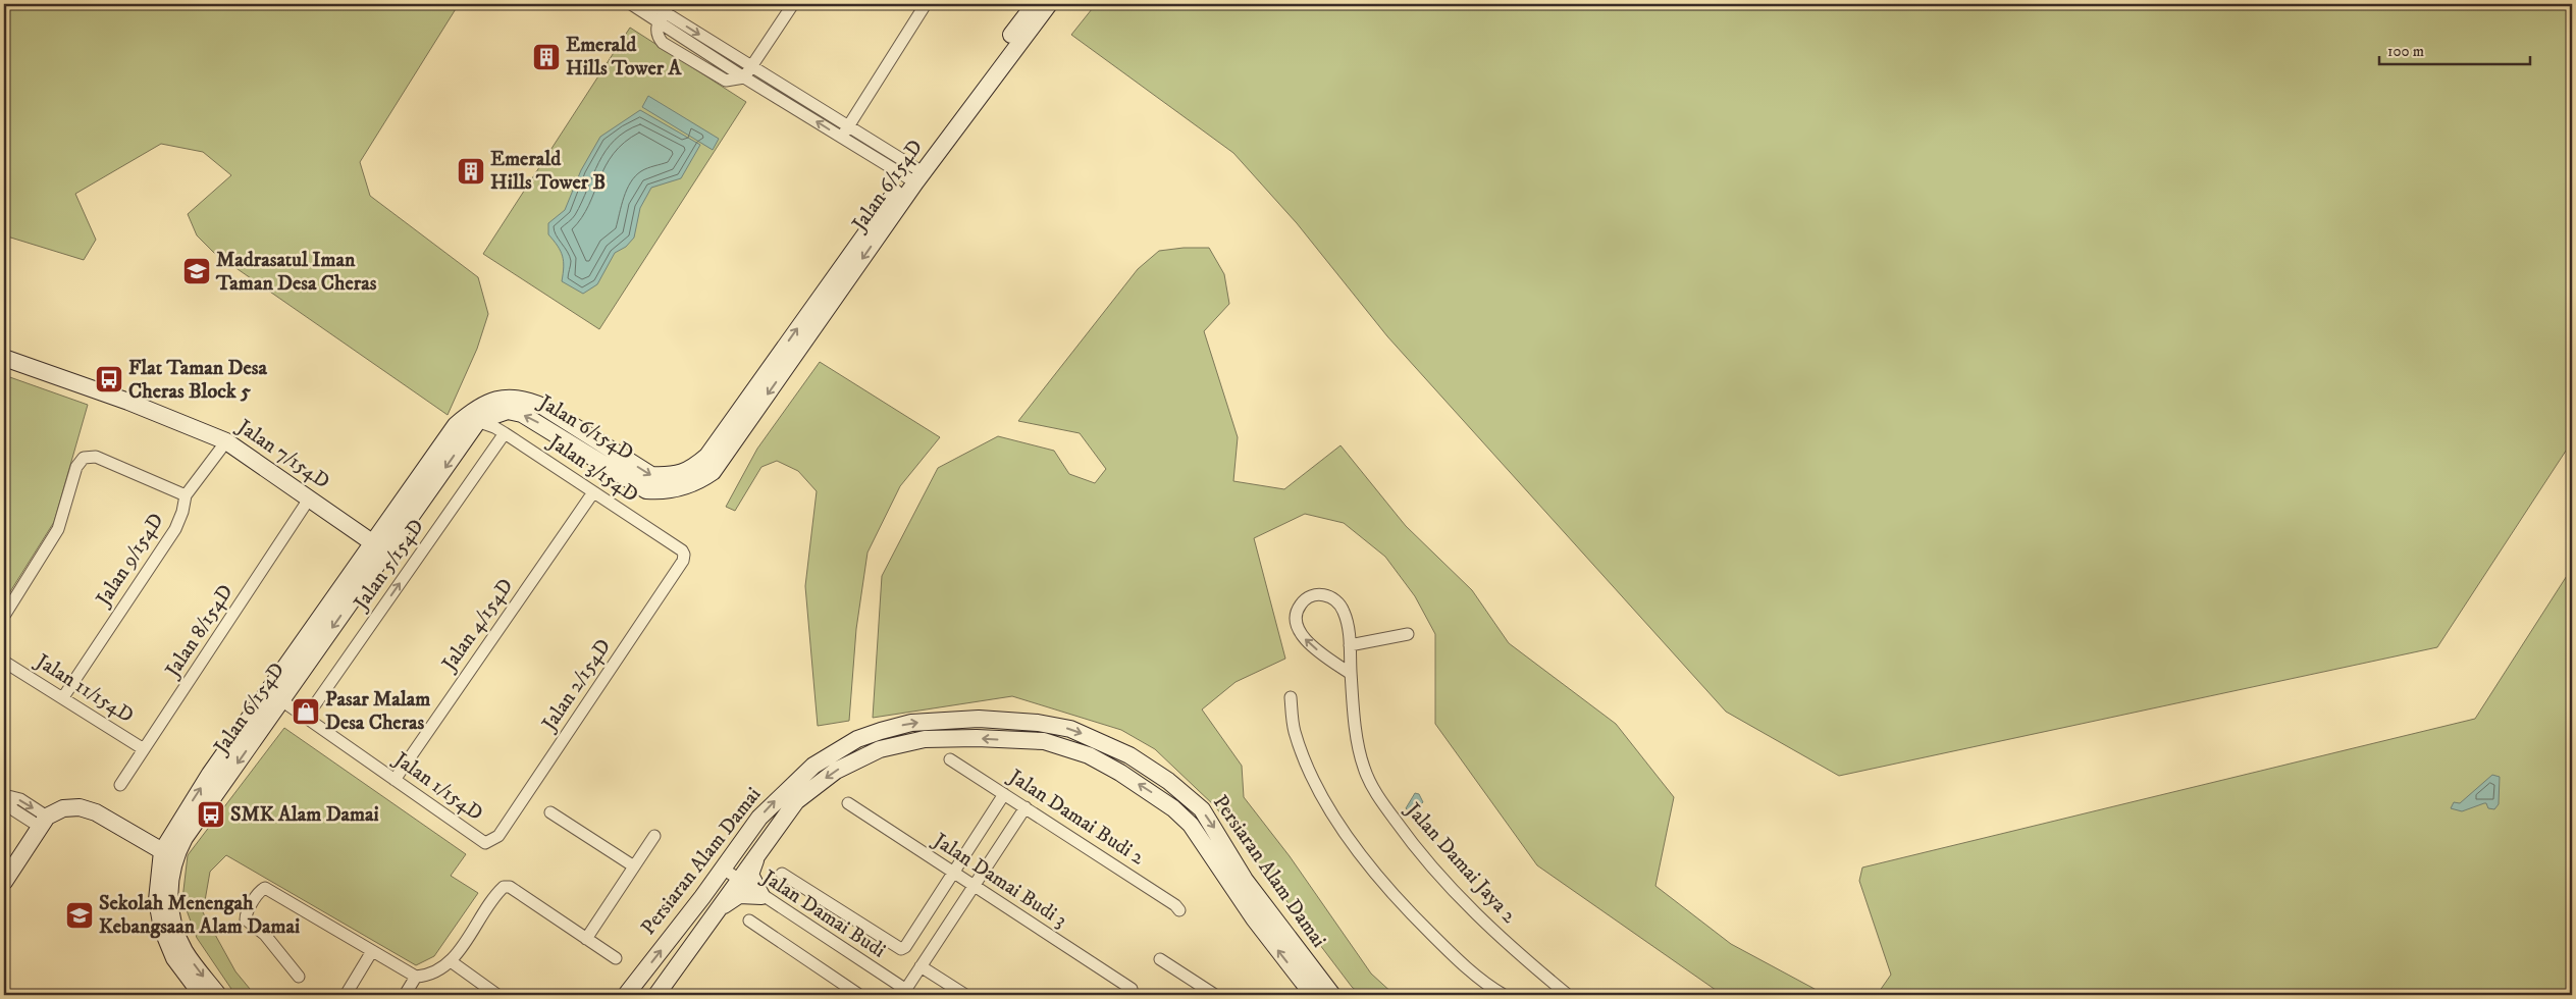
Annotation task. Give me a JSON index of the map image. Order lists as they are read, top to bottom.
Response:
{
  "streets": {
    "street": [
      "Jalan 6/154D",
      "Jalan 7/154D",
      "Jalan 3/154D",
      "Jalan 9/154D",
      "Jalan 5/154D",
      "Jalan 4/154D",
      "Jalan 8/154D",
      "Jalan 2/154D",
      "Jalan 11/154D",
      "Jalan 1/154D",
      "Jalan Damai Budi 2",
      "Persiaran Alam Damai",
      "Jalan Damai Jaya 2",
      "Jalan Damai Budi 3",
      "Jalan Damai Budi"
    ]
  },
  "crossings": [
    ["Jalan 6/154D", "Jalan 7/154D"],
    ["Jalan 6/154D", "Jalan 3/154D"],
    ["Jalan 6/154D", "Jalan 1/154D"],
    ["Jalan 7/154D", "Jalan 9/154D"],
    ["Jalan 7/154D", "Jalan 8/154D"],
    ["Jalan 3/154D", "Jalan 5/154D"],
    ["Jalan 3/154D", "Jalan 4/154D"],
    ["Jalan 3/154D", "Jalan 2/154D"],
    ["Jalan 9/154D", "Jalan 11/154D"],
    ["Jalan 5/154D", "Jalan 1/154D"],
    ["Jalan 4/154D", "Jalan 1/154D"],
    ["Jalan 8/154D", "Jalan 11/154D"],
    ["Jalan 2/154D", "Jalan 1/154D"],
    ["Jalan Damai Budi 2", "Jalan Damai Budi"],
    ["Persiaran Alam Damai", "Jalan Damai Budi"],
    ["Jalan Damai Budi 3", "Jalan Damai Budi"]
  ],
  "one_way": ["Jalan 5/154D"],
  "places": {
    "building": ["Emerald Hills Tower A", "Emerald Hills Tower B"],
    "school or university": ["Madrasatul Iman Taman Desa Cheras", "Sekolah Menengah Kebangsaan Alam Damai"],
    "bus stop": ["Flat Taman Desa Cheras Block 5", "SMK Alam Damai"],
    "shop": ["Pasar Malam Desa Cheras"]
  },
  "scale_bar": "100 m"
}
